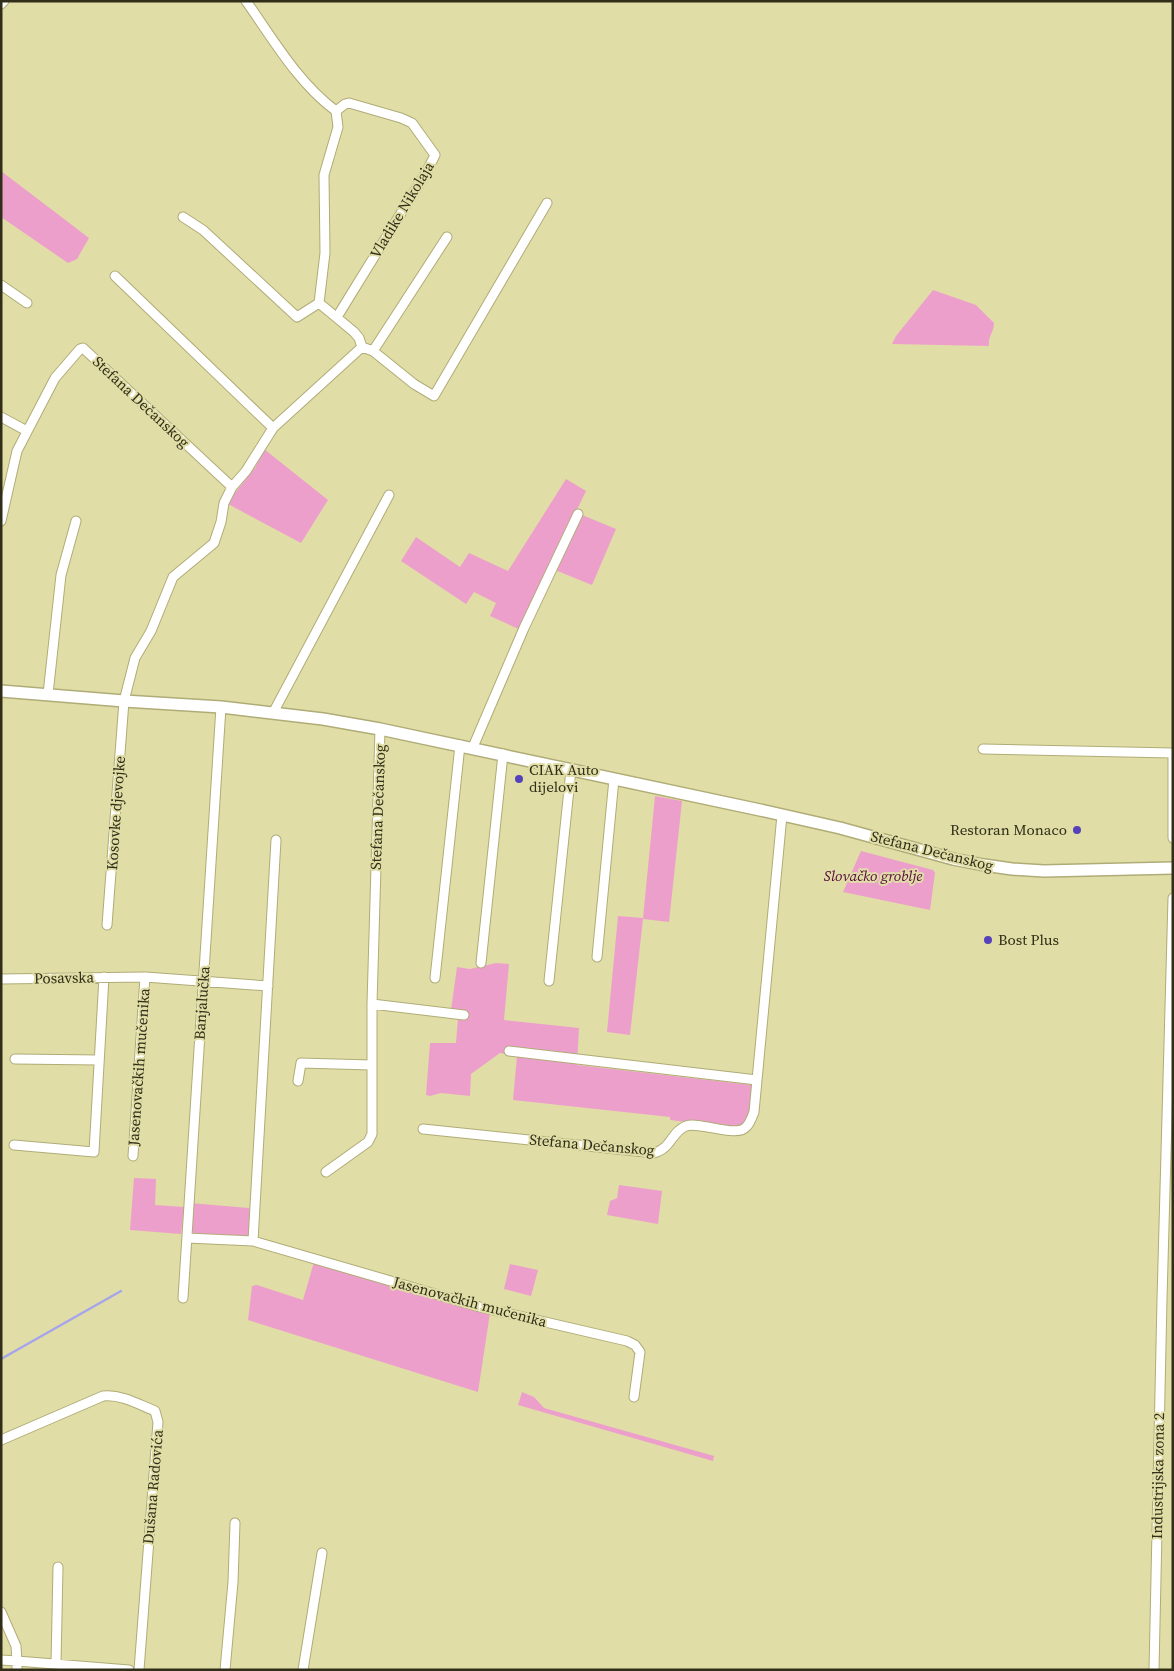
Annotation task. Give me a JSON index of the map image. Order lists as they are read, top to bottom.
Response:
{
  "streets": {
    "main road": ["Stefana Dečanskog"],
    "street": [
      "Vladike Nikolaja",
      "Kosovke djevojke",
      "Posavska",
      "Banjalučka",
      "Jasenovačkih mučenika",
      "Industrijska zona 2",
      "Dušana Radovića"
    ]
  },
  "crossings": [
    ["Stefana Dečanskog", "Kosovke djevojke"],
    ["Stefana Dečanskog", "Banjalučka"],
    ["Posavska", "Jasenovačkih mučenika"],
    ["Banjalučka", "Jasenovačkih mučenika"]
  ],
  "parks": ["Slovačko groblje"],
  "places": ["CIAK Auto dijelovi", "Restoran Monaco", "Bost Plus"]
}
